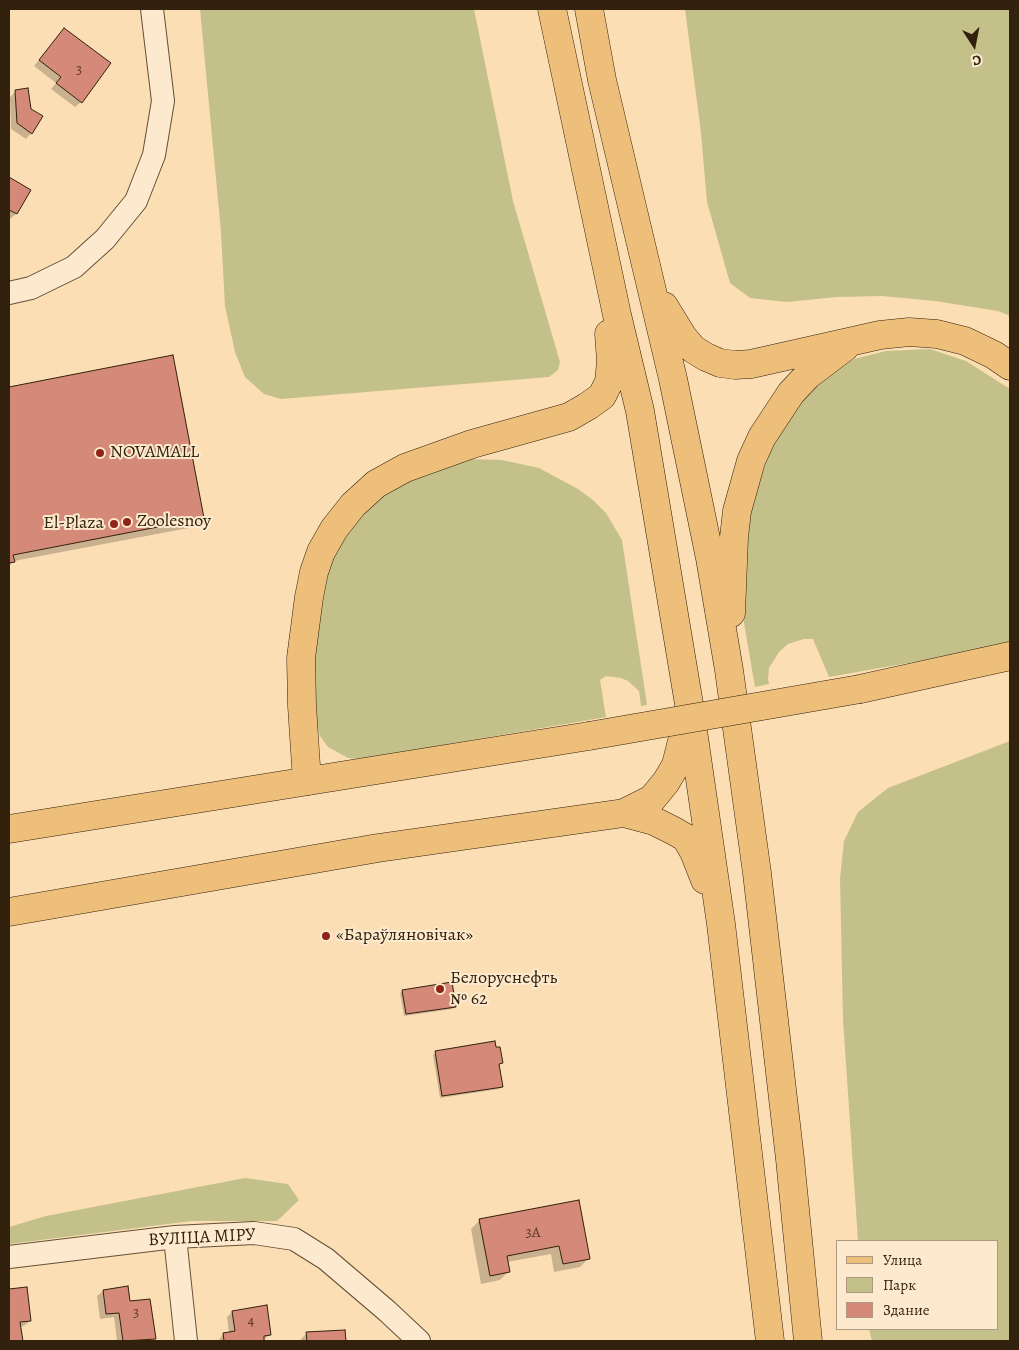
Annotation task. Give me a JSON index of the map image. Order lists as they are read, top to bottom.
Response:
{
  "streets": {
    "street": ["ВУЛІЦА МІРУ"]
  },
  "places": [
    "NOVAMALL",
    "Zoolesnoy",
    "El-Plaza",
    "«Бараўляновічак»",
    "Белоруснефть № 62"
  ],
  "house_numbers": [
    "3",
    "3А",
    "3",
    "4"
  ],
  "legend": ["Улица", "Парк", "Здание"],
  "north": "bottom"
}
